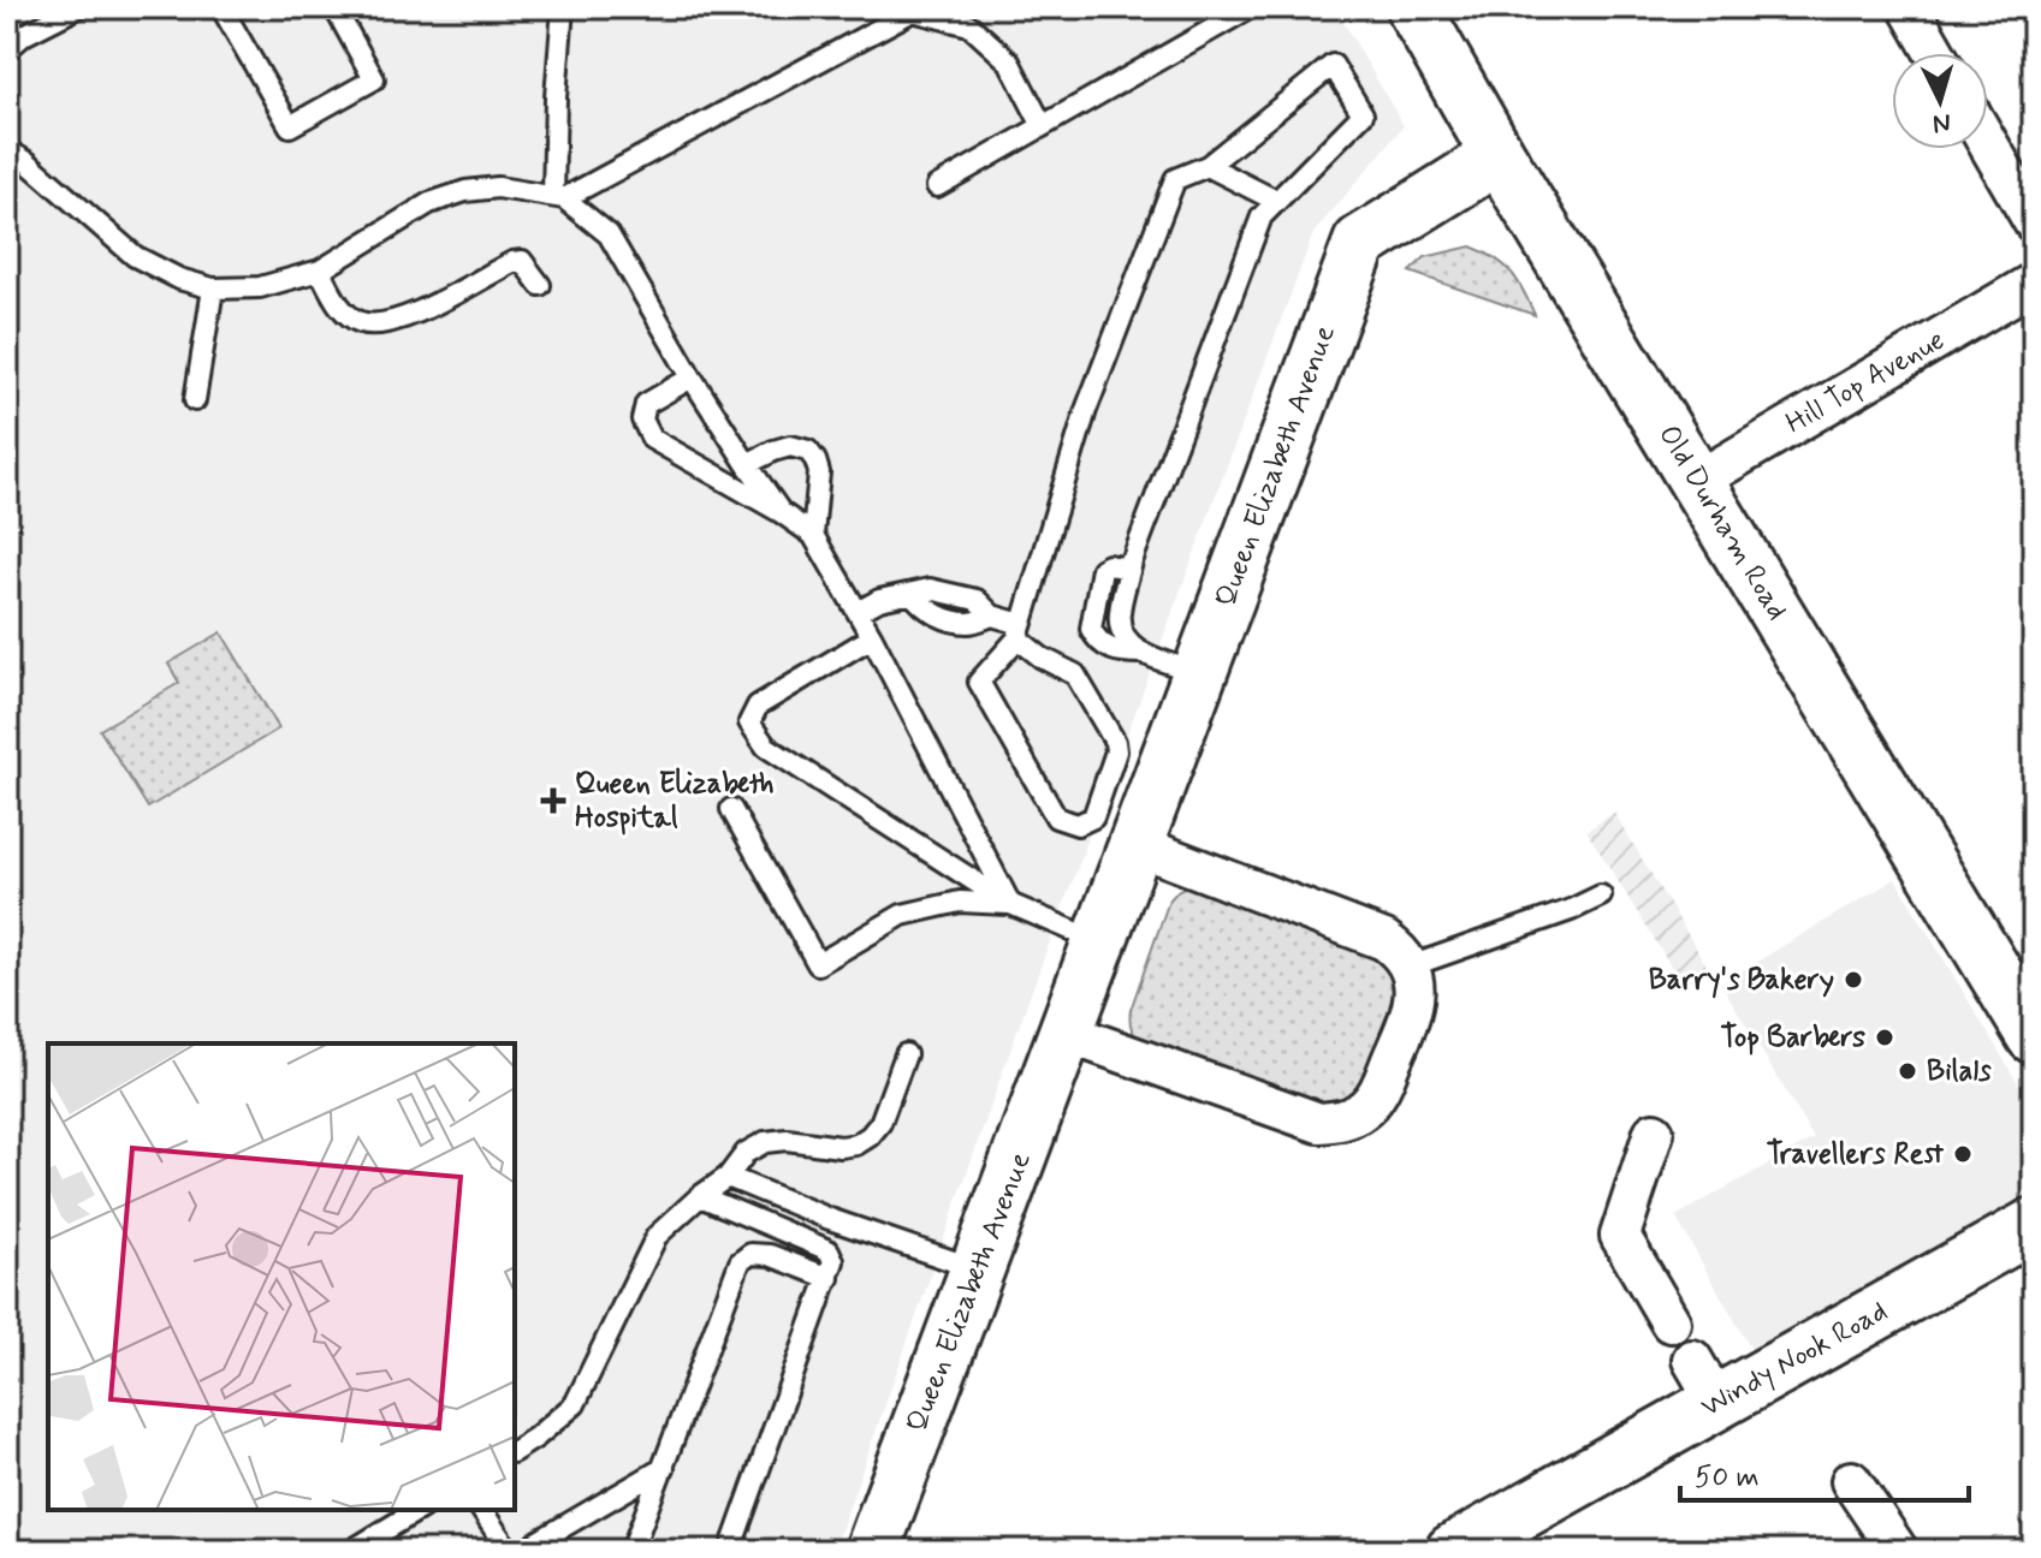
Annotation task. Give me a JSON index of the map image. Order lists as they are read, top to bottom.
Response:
{
  "streets": {
    "street": [
      "Hill Top Avenue",
      "Queen Elizabeth Avenue",
      "Old Durham Road",
      "Windy Nook Road"
    ]
  },
  "crossings": [
    ["Hill Top Avenue", "Old Durham Road"],
    ["Queen Elizabeth Avenue", "Old Durham Road"]
  ],
  "places": {
    "health": ["Queen Elizabeth Hospital"],
    "other": [
      "Barry's Bakery",
      "Top Barbers",
      "Bilals",
      "Travellers Rest"
    ]
  },
  "scale_bar": "50 m",
  "north": "bottom"
}
